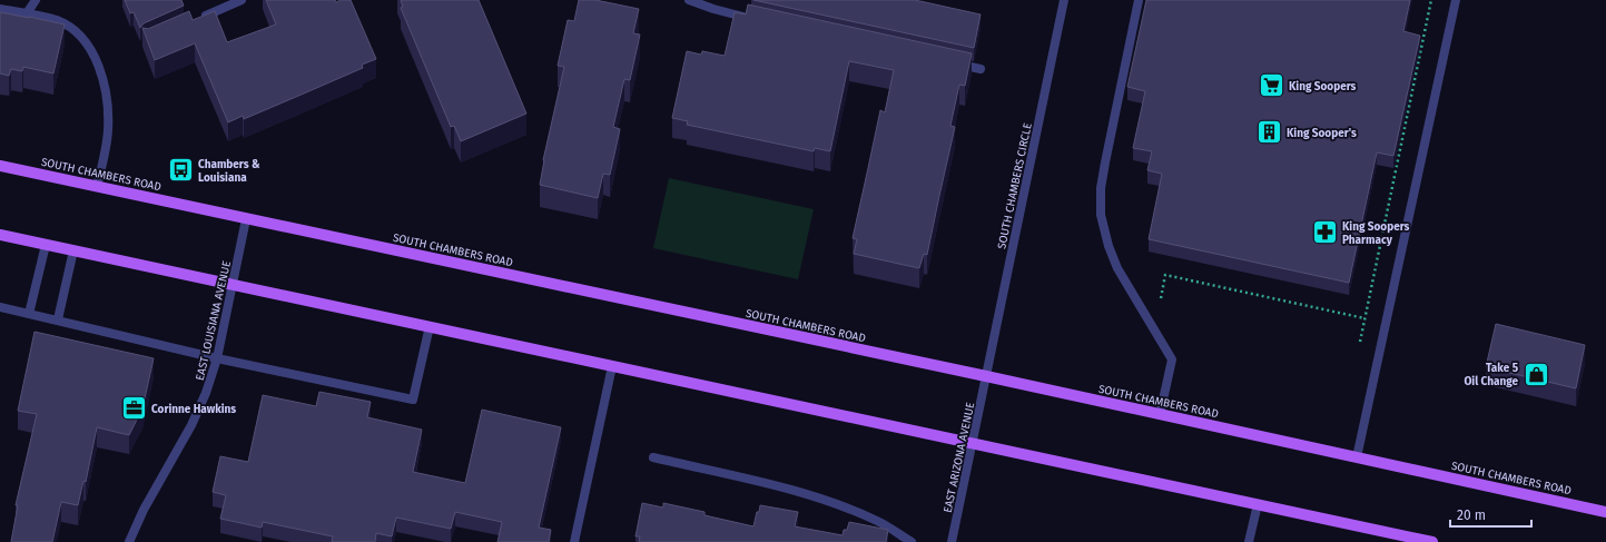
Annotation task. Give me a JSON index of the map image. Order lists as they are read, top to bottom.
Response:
{
  "streets": {
    "main road": ["SOUTH CHAMBERS ROAD"],
    "street": ["SOUTH CHAMBERS CIRCLE", "EAST LOUISIANA AVENUE", "EAST ARIZONA AVENUE"]
  },
  "crossings": [
    ["SOUTH CHAMBERS ROAD", "SOUTH CHAMBERS CIRCLE"],
    ["SOUTH CHAMBERS ROAD", "EAST LOUISIANA AVENUE"],
    ["SOUTH CHAMBERS ROAD", "EAST ARIZONA AVENUE"],
    ["SOUTH CHAMBERS CIRCLE", "EAST ARIZONA AVENUE"]
  ],
  "places": {
    "supermarket": ["King Soopers"],
    "building": ["King Sooper's"],
    "bus stop": ["Chambers & Louisiana"],
    "pharmacy": ["King Soopers Pharmacy"],
    "shop": ["Take 5 Oil Change"],
    "office": ["Corinne Hawkins"]
  },
  "scale_bar": "20 m"
}
